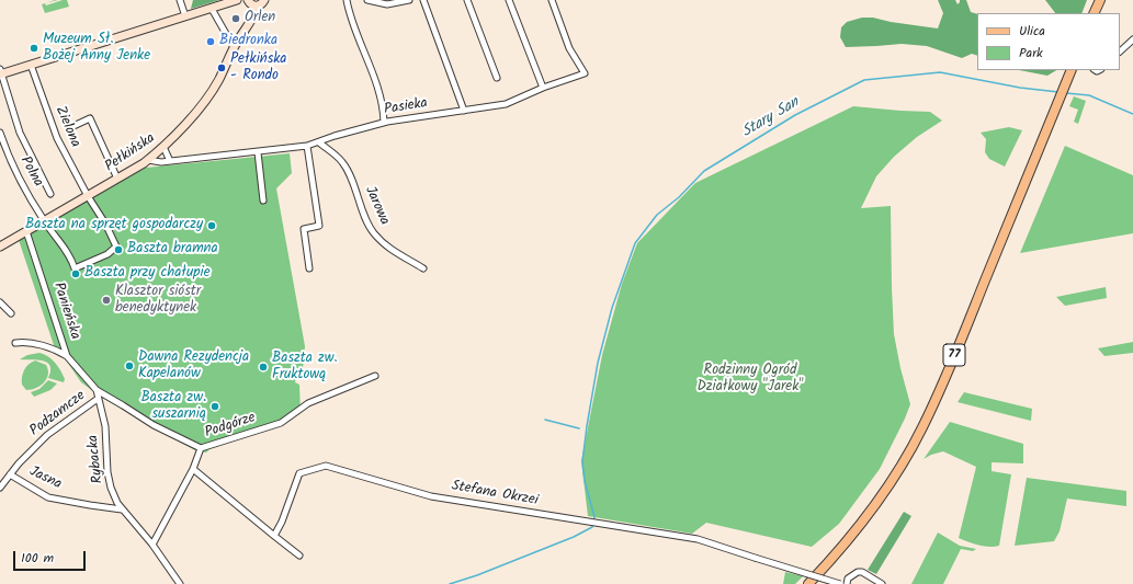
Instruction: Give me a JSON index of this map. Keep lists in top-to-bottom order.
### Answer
{
  "streets": {
    "main road": ["77"],
    "street": [
      "Pasieka",
      "Zielona",
      "Pełkińska",
      "Polna",
      "Jarowa",
      "Panieńska",
      "Podzamcze",
      "Podgórze",
      "Rybacka",
      "Jasna",
      "Stefana Okrzei"
    ]
  },
  "crossings": [
    ["Pasieka", "Pełkińska"],
    ["Pasieka", "Jarowa"],
    ["Zielona", "Pełkińska"],
    ["Zielona", "Polna"],
    ["Pełkińska", "Polna"],
    ["Pełkińska", "Panieńska"],
    ["Panieńska", "Podgórze"],
    ["Panieńska", "Rybacka"],
    ["Podzamcze", "Rybacka"],
    ["Podzamcze", "Jasna"],
    ["Podgórze", "Rybacka"],
    ["Rybacka", "Jasna"]
  ],
  "water": ["Stary San"],
  "parks": ["Rodzinny Ogród Działkowy \"Jarek\""],
  "places": [
    "Orlen",
    "Biedronka",
    "Muzeum Sł. Bożej Anny Jenke",
    "Pełkińska - Rondo",
    "Baszta na sprzęt gospodarczy",
    "Baszta bramna",
    "Baszta przy chałupie",
    "Klasztor sióstr benedyktynek",
    "Dawna Rezydencja Kapelanów",
    "Baszta zw. Fruktową",
    "Baszta zw. suszarnią"
  ],
  "legend": ["Ulica", "Park"],
  "scale_bar": "100 m"
}
